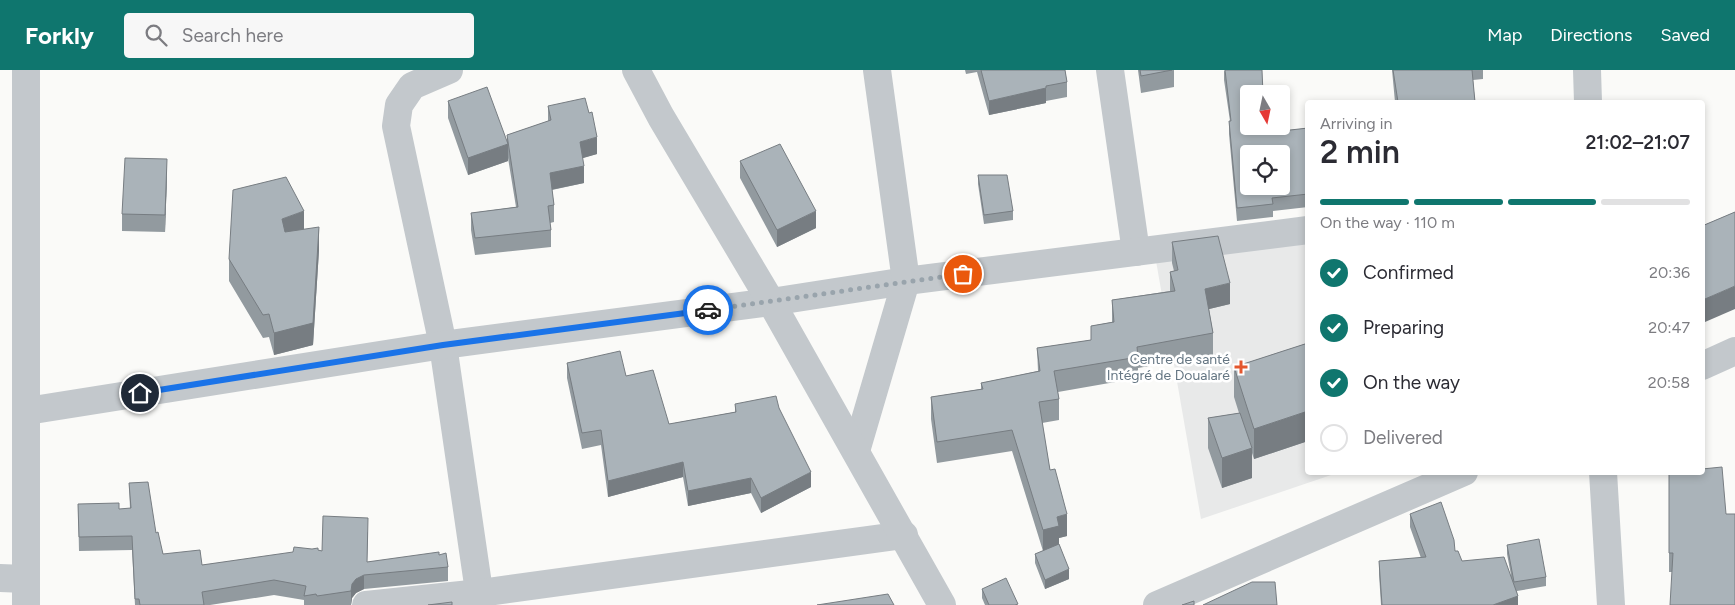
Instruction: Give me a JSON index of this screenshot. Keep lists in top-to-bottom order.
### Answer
{
  "places": {
    "health": ["Centre de santé Intégré de Doualaré"]
  },
  "north": "bottom",
  "page": {
    "header": "Forkly",
    "search": "Search here",
    "nav": ["Map", "Directions", "Saved"],
    "heading": ["2 min", "Arriving in", "21:02–21:07"],
    "bar": "On the way · 110 m",
    "list": [
      ["Confirmed", "20:36"],
      ["Preparing", "20:47"],
      ["On the way", "20:58"],
      "Delivered"
    ]
  }
}
